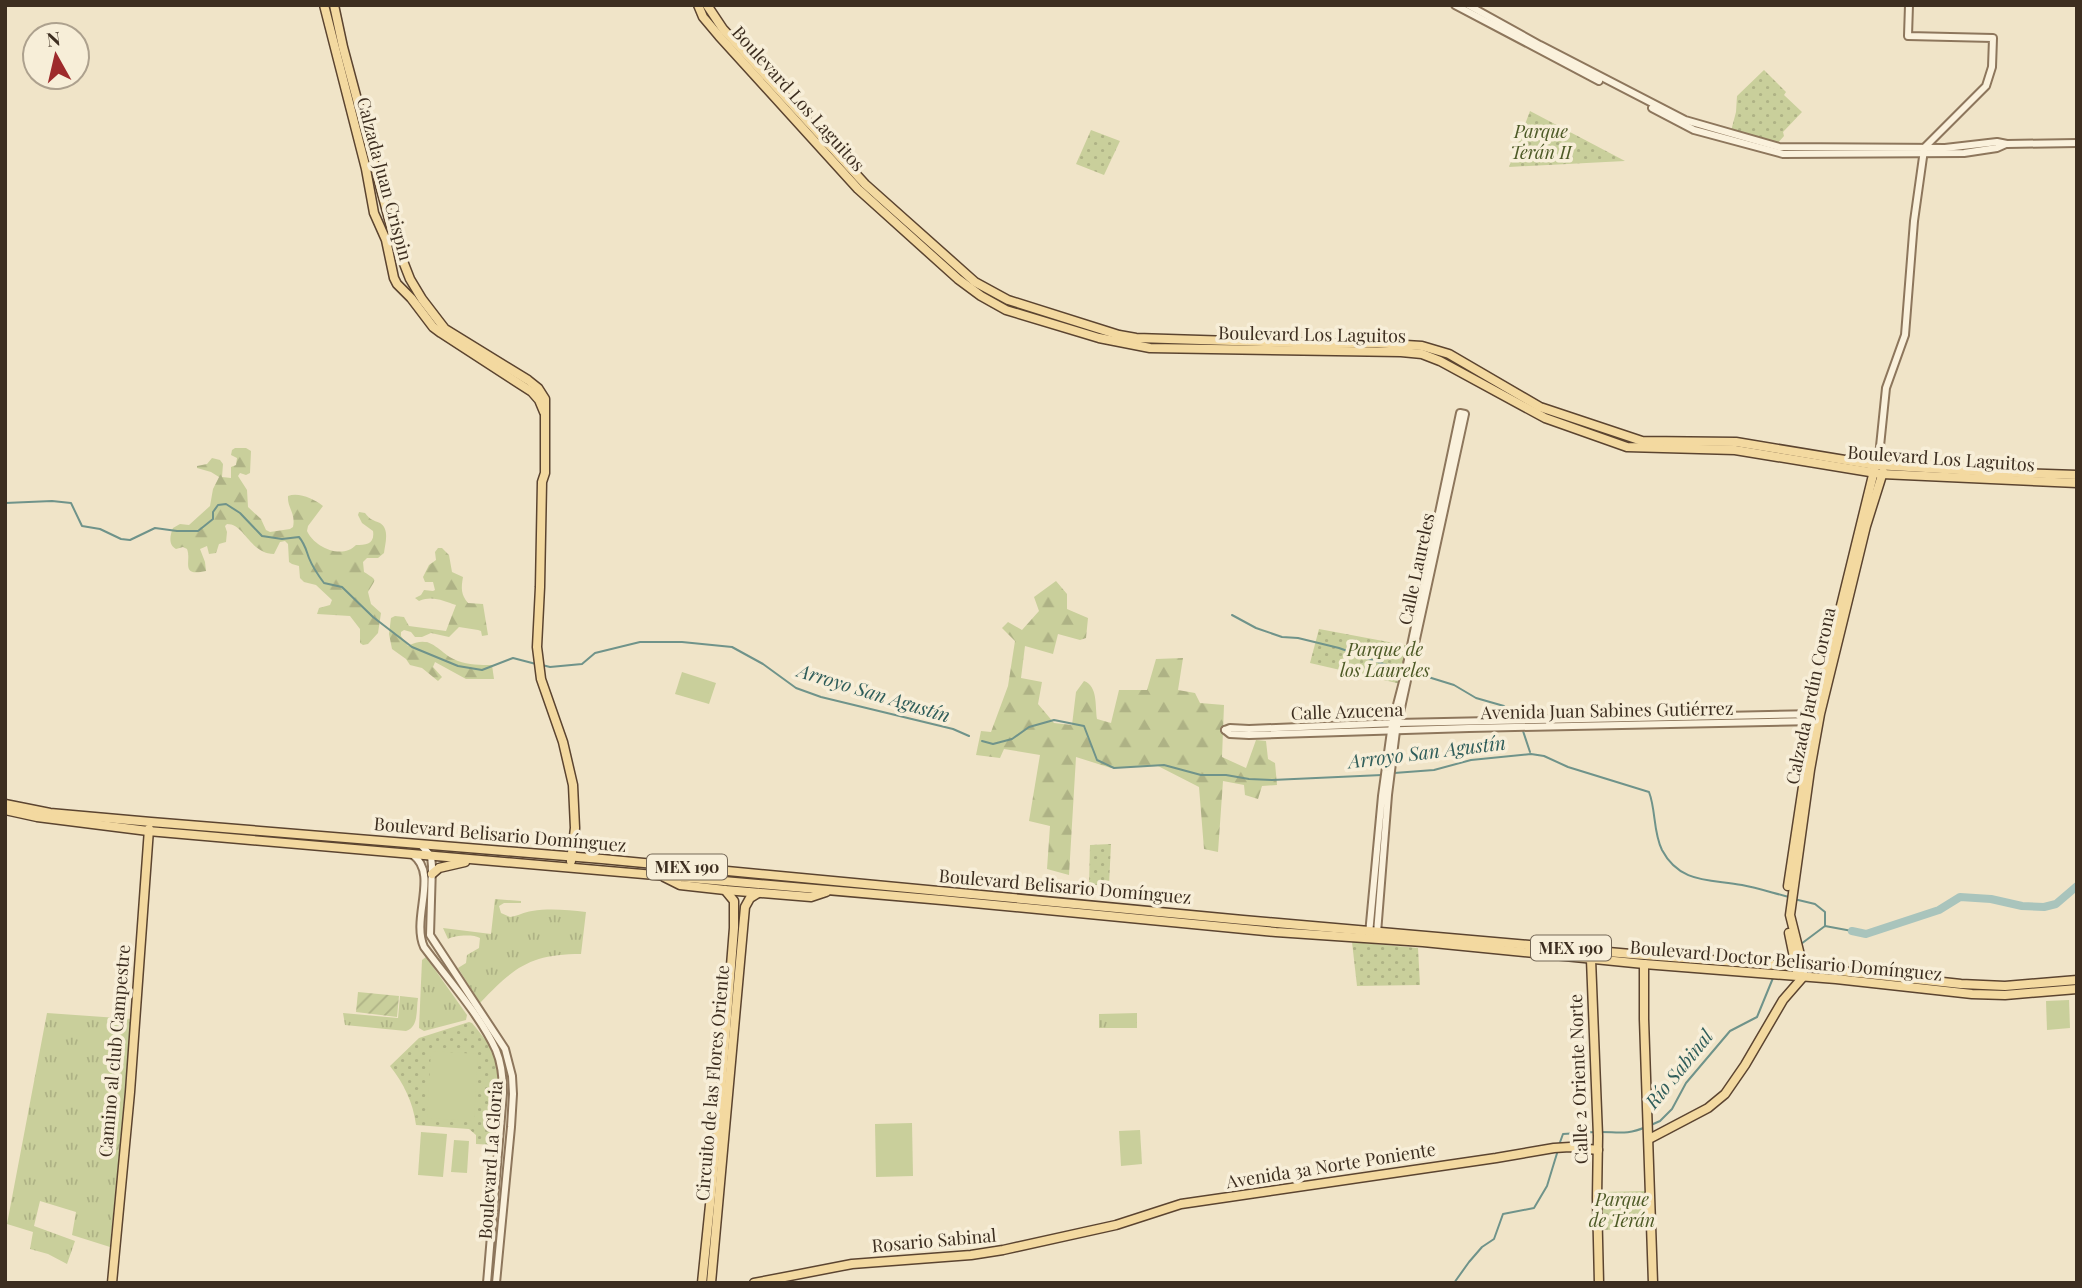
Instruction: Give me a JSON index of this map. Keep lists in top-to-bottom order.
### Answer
{
  "streets": {
    "main road": [
      "Boulevard Los Laguitos",
      "Calzada Juan Crispin",
      "Calzada Jardín Corona",
      "Boulevard Belisario Domínguez",
      "MEX 190",
      "Boulevard Doctor Belisario Domínguez",
      "Camino al club Campestre",
      "Calle 2 Oriente Norte",
      "Circuito de las Flores Oriente",
      "Avenida 3a Norte Poniente",
      "Rosario Sabinal"
    ],
    "street": ["Avenida Juan Sabines Gutiérrez", "Calle Azucena", "Boulevard La Gloria"]
  },
  "crossings": [
    ["Boulevard Los Laguitos", "Calzada Jardín Corona"],
    ["Calzada Juan Crispin", "Boulevard Belisario Domínguez"],
    ["Calzada Jardín Corona", "Avenida Juan Sabines Gutiérrez"],
    ["Calzada Jardín Corona", "Boulevard Doctor Belisario Domínguez"],
    ["Avenida Juan Sabines Gutiérrez", "Calle Azucena"],
    ["Boulevard Belisario Domínguez", "Boulevard Doctor Belisario Domínguez"],
    ["Boulevard Belisario Domínguez", "Camino al club Campestre"],
    ["Boulevard Belisario Domínguez", "Boulevard La Gloria"],
    ["Boulevard Doctor Belisario Domínguez", "Calle 2 Oriente Norte"],
    ["Calle 2 Oriente Norte", "Avenida 3a Norte Poniente"],
    ["Avenida 3a Norte Poniente", "Rosario Sabinal"]
  ],
  "water": ["Arroyo San Agustín", "Río Sabinal"],
  "parks": ["Parque Terán II", "Parque de los Laureles", "Parque de Terán"],
  "north": "top"
}
